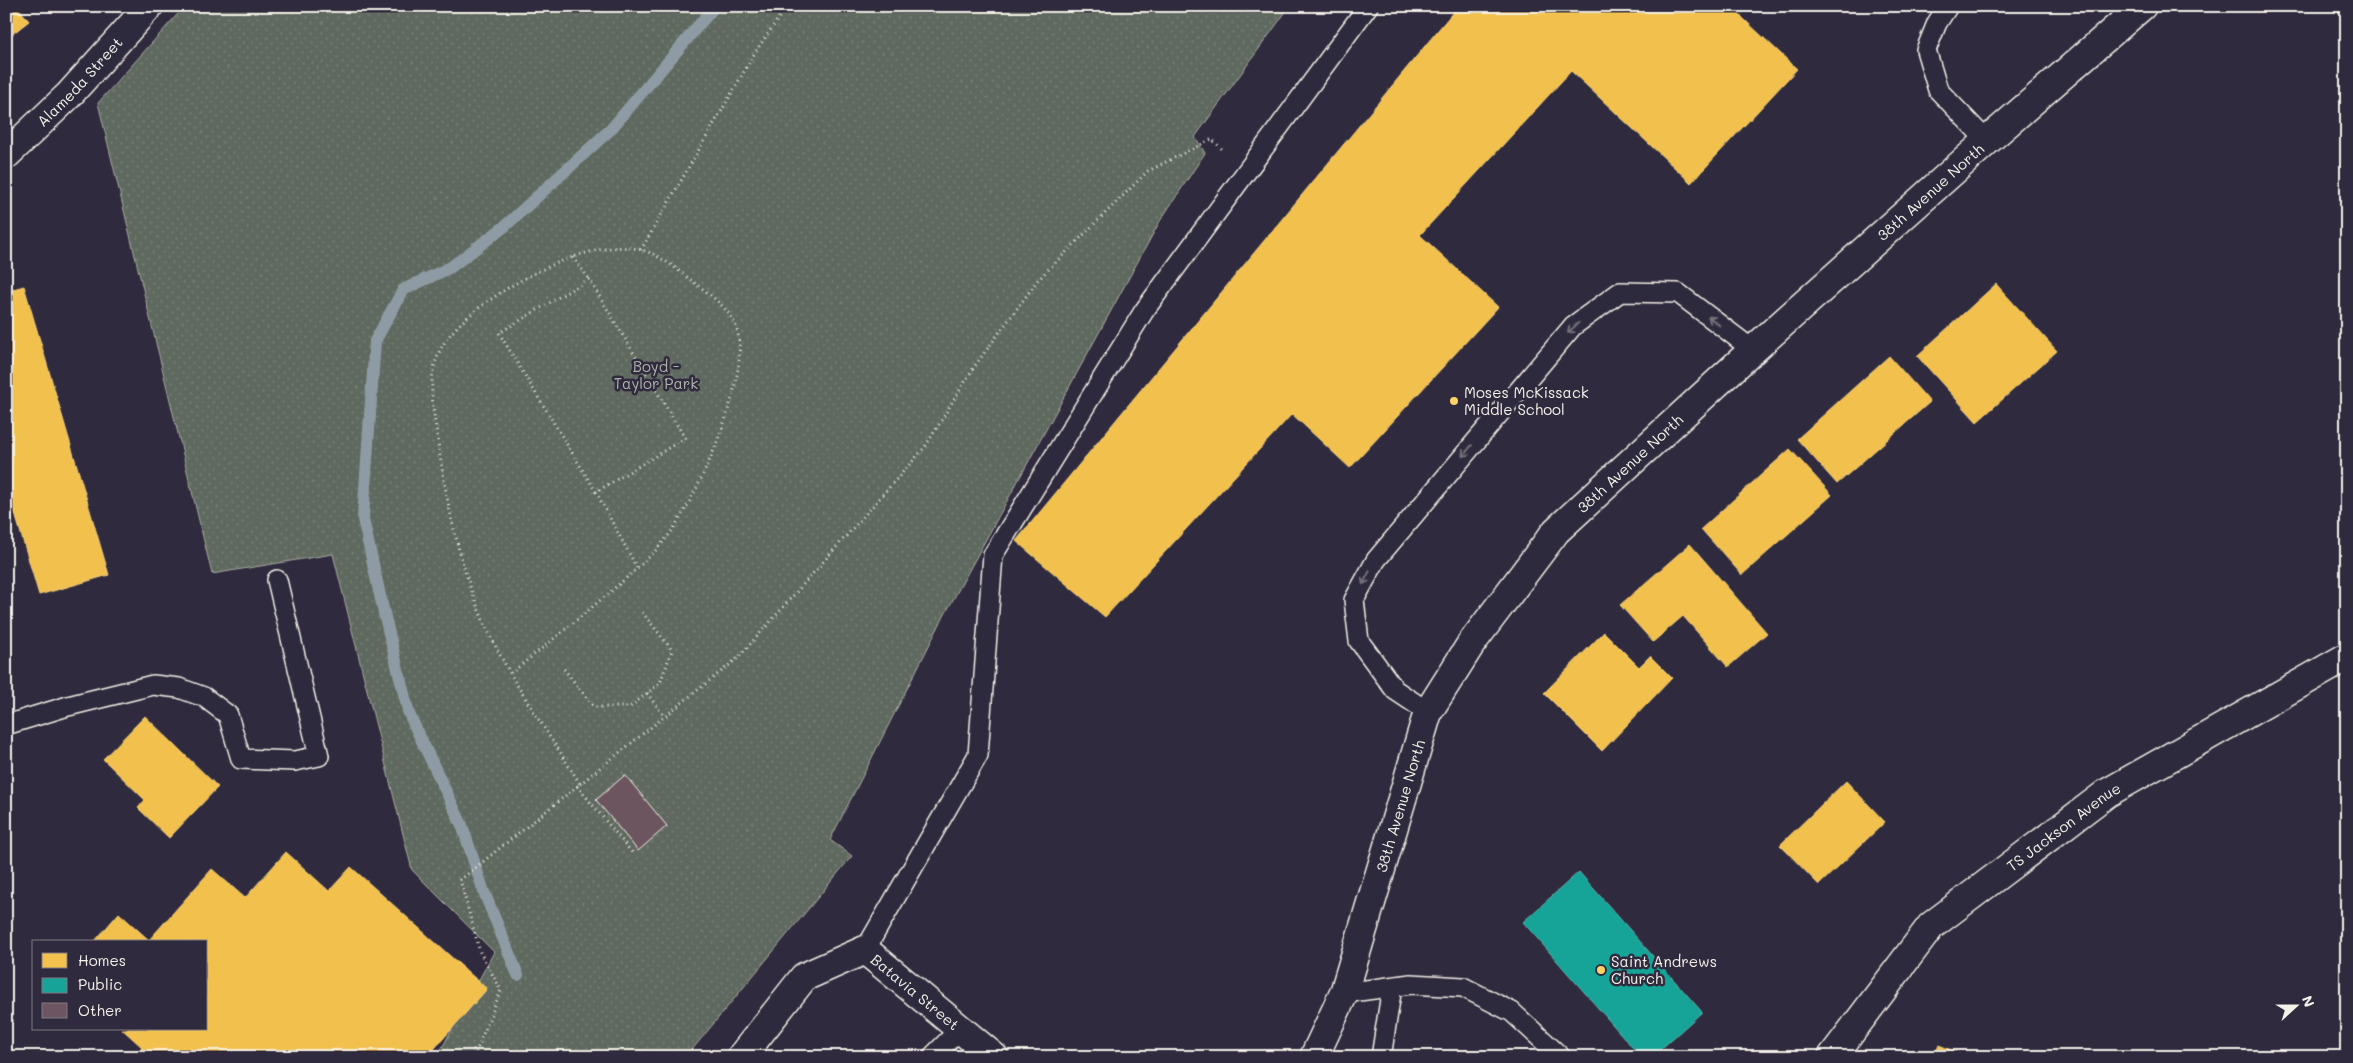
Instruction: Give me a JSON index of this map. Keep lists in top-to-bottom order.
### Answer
{
  "streets": {
    "street": [
      "Alameda Street",
      "38th Avenue North",
      "TS Jackson Avenue",
      "Batavia Street"
    ]
  },
  "parks": ["Boyd - Taylor Park"],
  "places": ["Moses McKissack Middle School", "Saint Andrews Church"],
  "legend": ["Homes", "Public", "Other"],
  "north": "right"
}
